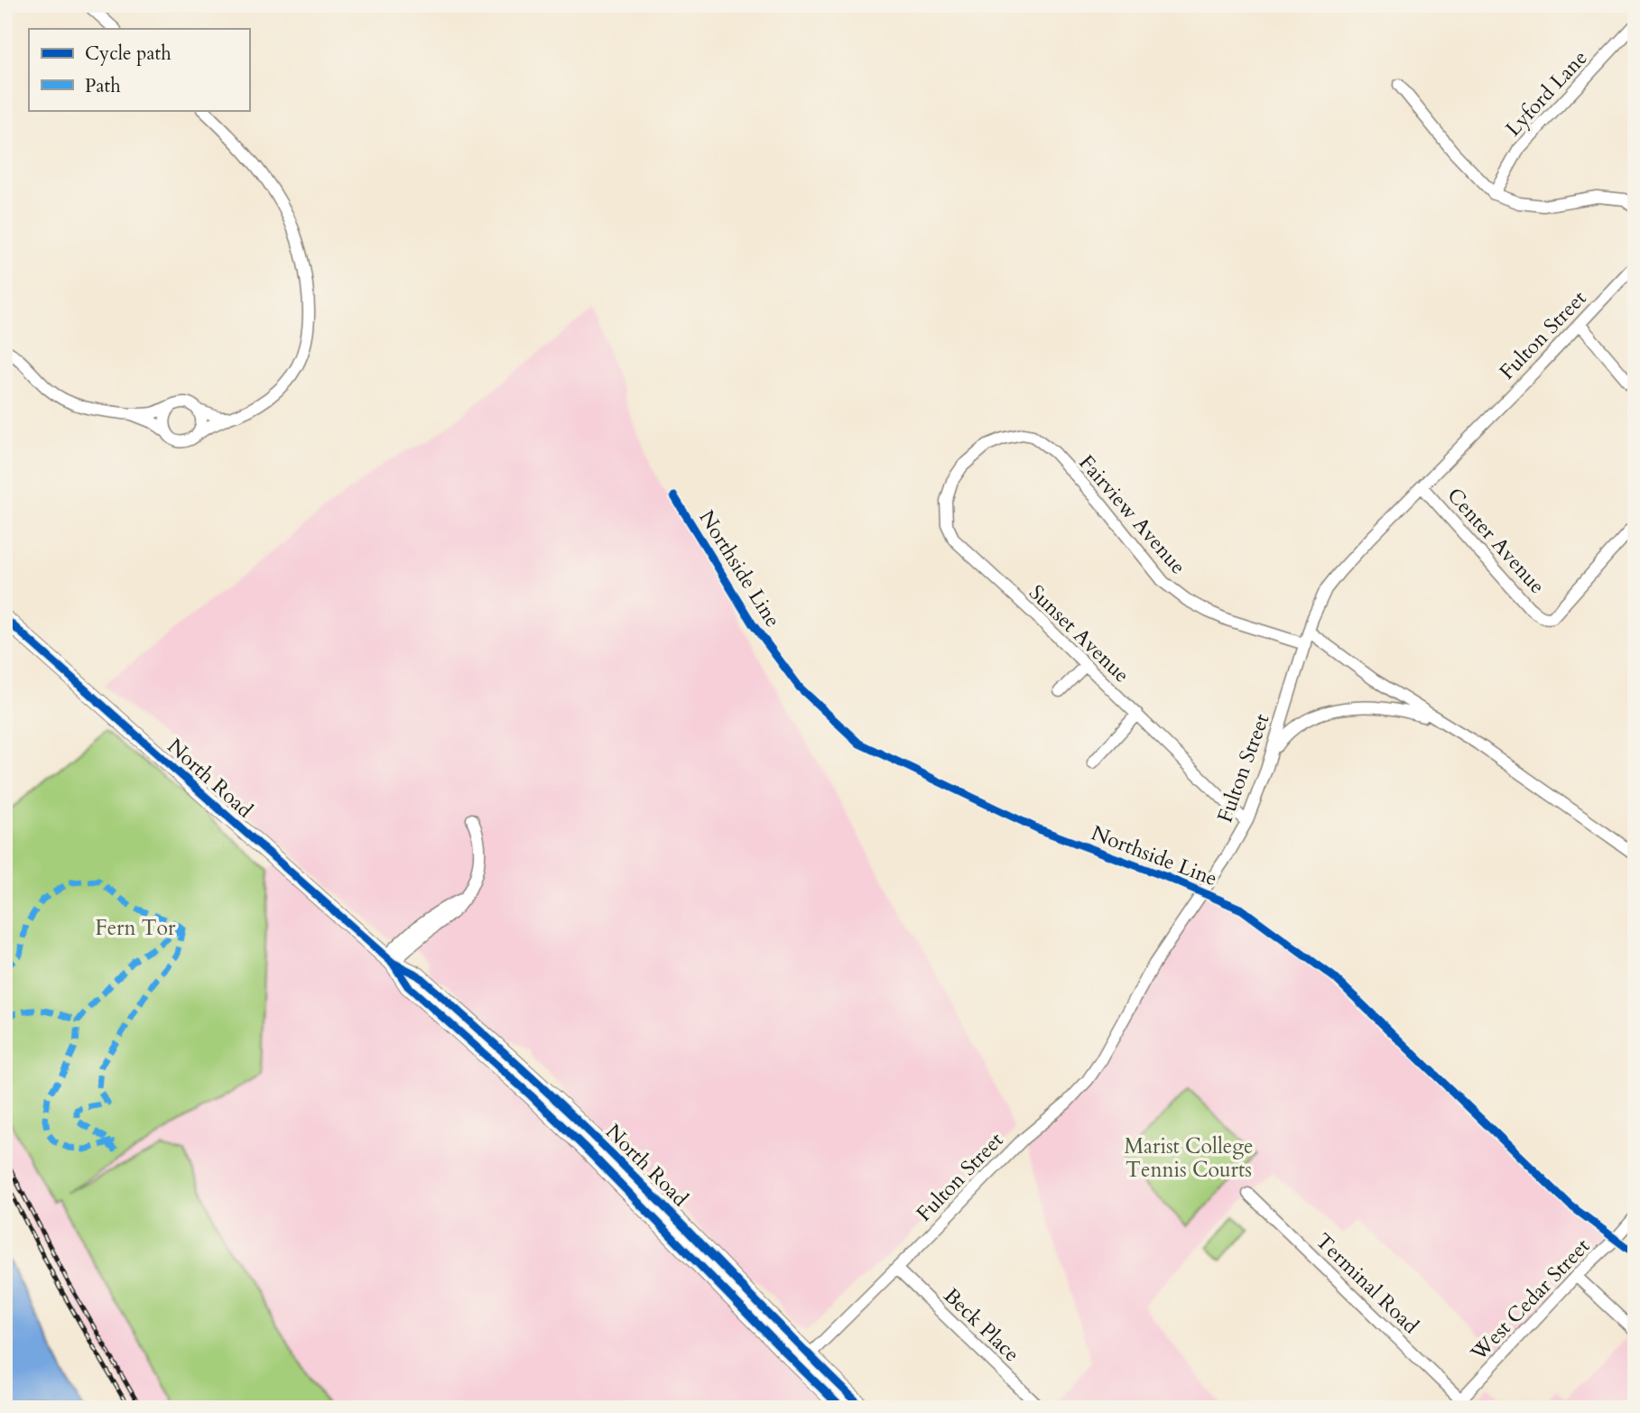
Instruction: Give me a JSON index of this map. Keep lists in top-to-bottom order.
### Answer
{
  "streets": {
    "highway": ["North Road"],
    "street": [
      "Lyford Lane",
      "Fulton Street",
      "Fairview Avenue",
      "Center Avenue",
      "Sunset Avenue",
      "Terminal Road",
      "West Cedar Street",
      "Beck Place"
    ],
    "cycle path": ["Northside Line"]
  },
  "crossings": [
    ["Fulton Street", "Fairview Avenue"],
    ["Fulton Street", "Center Avenue"],
    ["Fulton Street", "Sunset Avenue"],
    ["Fulton Street", "North Road"],
    ["Fulton Street", "Beck Place"],
    ["Fairview Avenue", "Sunset Avenue"],
    ["Terminal Road", "West Cedar Street"]
  ],
  "parks": ["Fern Tor", "Marist College Tennis Courts"],
  "legend": ["Cycle path", "Path"]
}
